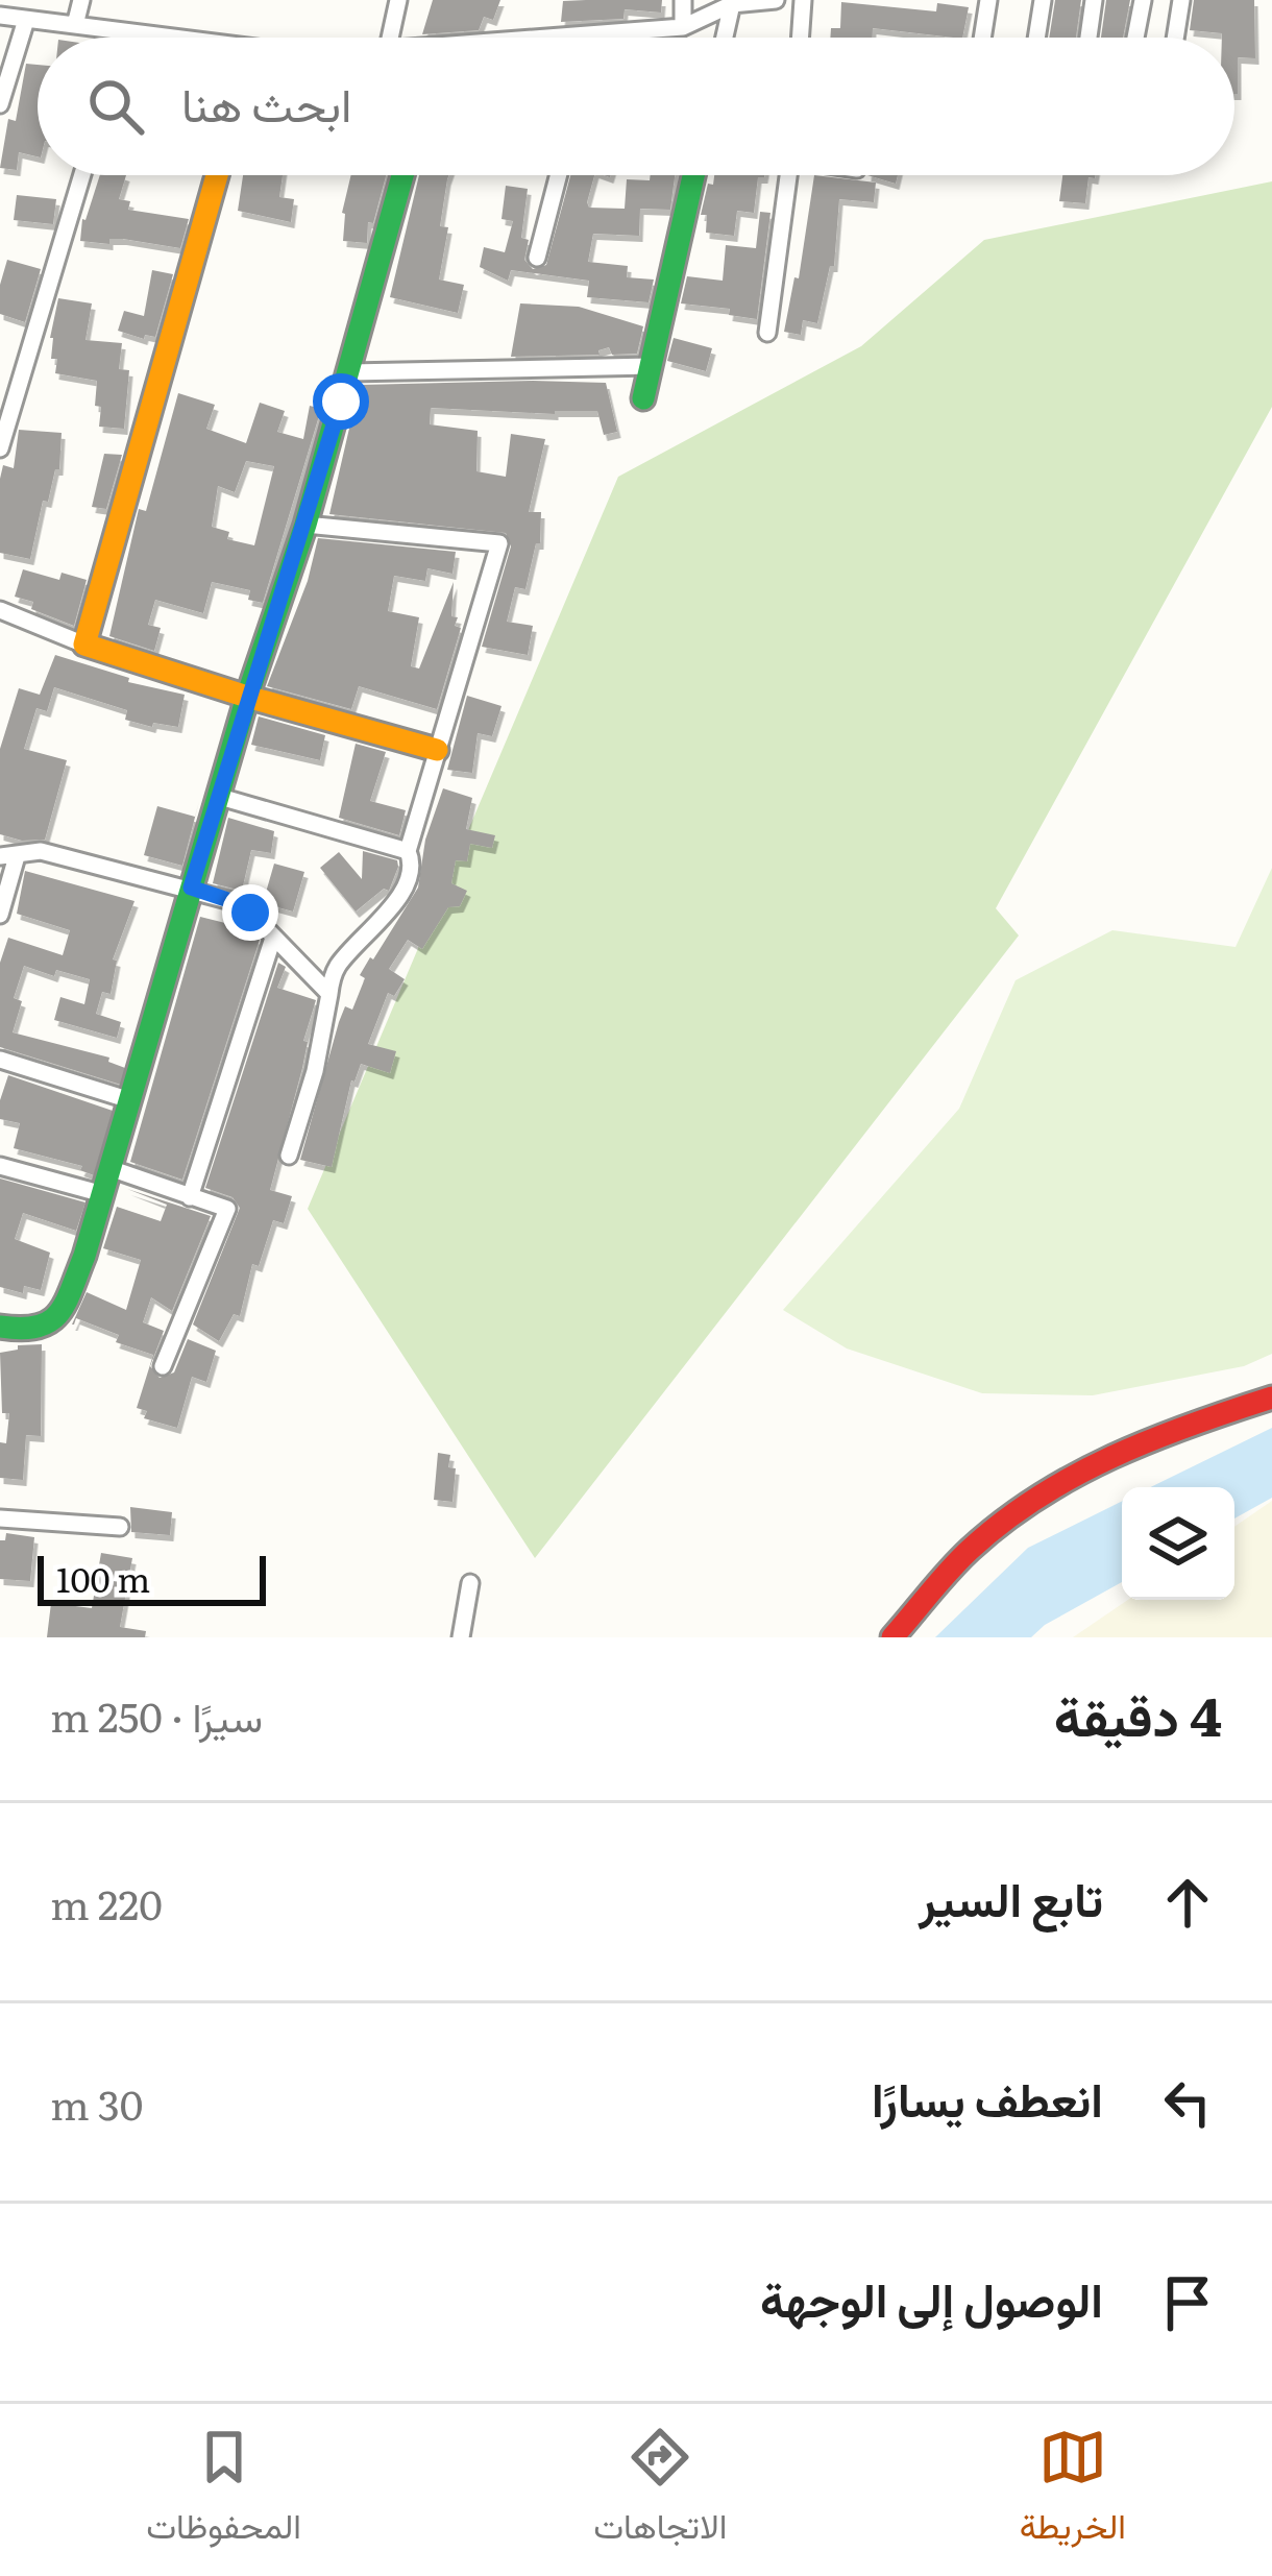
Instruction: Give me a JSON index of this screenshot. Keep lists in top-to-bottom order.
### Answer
{
  "scale_bar": "100 m",
  "page": {
    "search": "ابحث هنا",
    "scale": "100 m",
    "heading": ["4 دقيقة", "سيرًا · 250 m"],
    "list": [
      ["تابع السير", "220 m"],
      ["انعطف يسارًا", "30 m"],
      "الوصول إلى الوجهة"
    ],
    "nav": ["الخريطة", "الاتجاهات", "المحفوظات"]
  }
}
